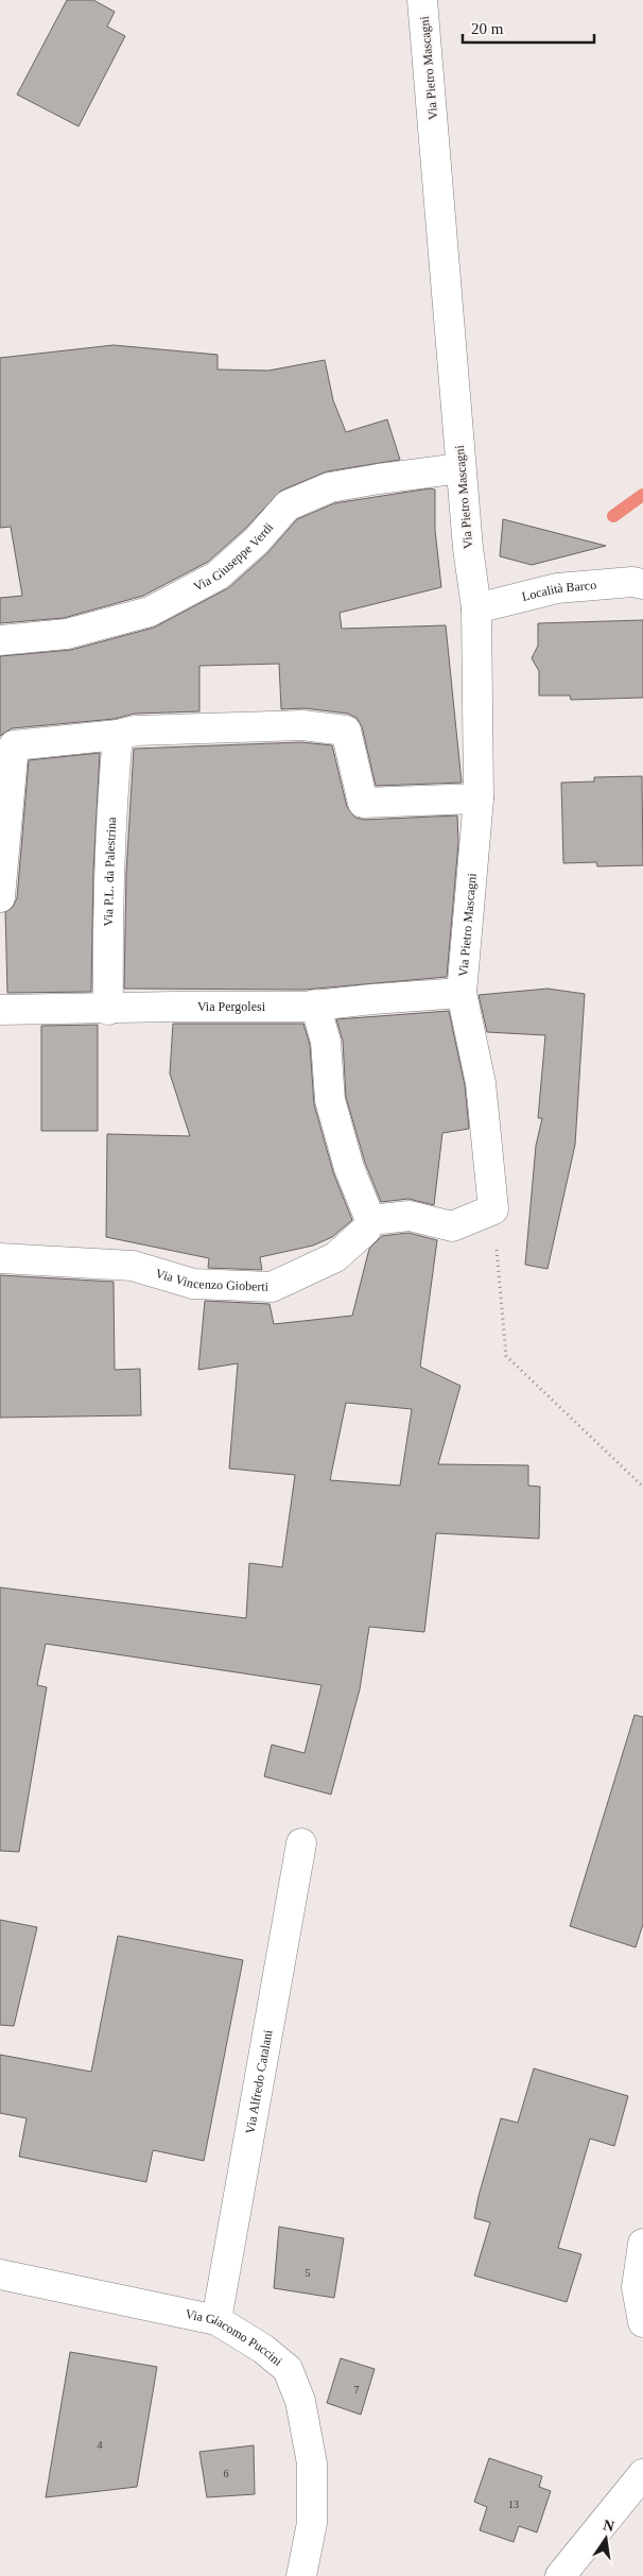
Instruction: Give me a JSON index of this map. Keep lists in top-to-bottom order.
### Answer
{
  "streets": {
    "street": [
      "Via Pietro Mascagni",
      "Via Giuseppe Verdi",
      "Località Barco",
      "Via P.L. da Palestrina",
      "Via Pergolesi",
      "Via Vincenzo Gioberti",
      "Via Alfredo Catalani",
      "Via Giacomo Puccini"
    ]
  },
  "crossings": [
    ["Via Pietro Mascagni", "Via Giuseppe Verdi"],
    ["Via Pietro Mascagni", "Località Barco"],
    ["Via Pietro Mascagni", "Via Pergolesi"],
    ["Via P.L. da Palestrina", "Via Pergolesi"],
    ["Via Alfredo Catalani", "Via Giacomo Puccini"]
  ],
  "house_numbers": [
    "5",
    "7",
    "4",
    "6",
    "13"
  ],
  "scale_bar": "20 m",
  "north": "top"
}
